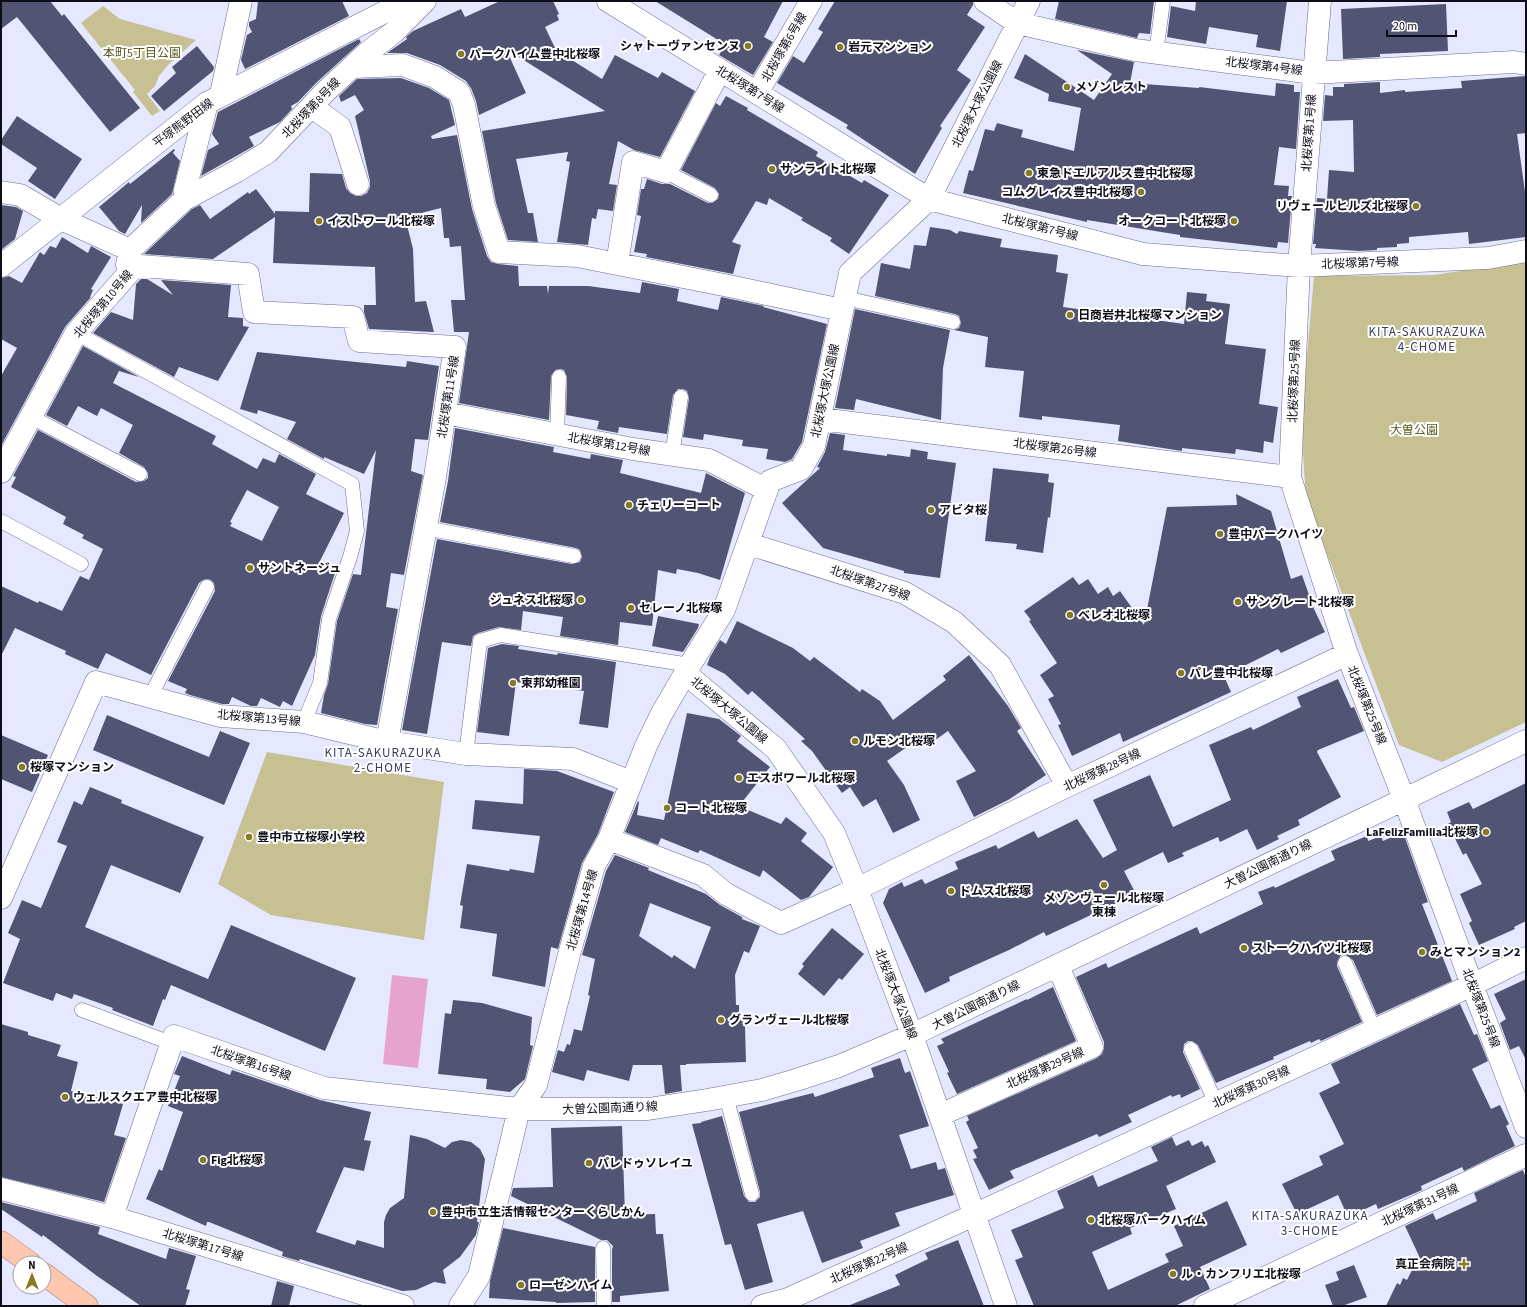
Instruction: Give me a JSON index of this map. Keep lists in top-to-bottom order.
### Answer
{
  "streets": {
    "street": [
      "北桜塚第6号線",
      "北桜塚第4号線",
      "北桜塚第7号線",
      "北桜塚大塚公園線",
      "北桜塚第8号線",
      "平塚熊野田線",
      "北桜塚第1号線",
      "北桜塚第10号線",
      "北桜塚第25号線",
      "北桜塚第11号線",
      "北桜塚第12号線",
      "北桜塚第26号線",
      "北桜塚第27号線",
      "北桜塚第13号線",
      "北桜塚第28号線",
      "大曽公園南通り線",
      "北桜塚第14号線",
      "北桜塚第16号線",
      "北桜塚第29号線",
      "北桜塚第30号線",
      "北桜塚第31号線",
      "北桜塚第17号線",
      "北桜塚第22号線"
    ]
  },
  "crossings": [
    ["北桜塚第6号線", "北桜塚第7号線"],
    ["北桜塚第4号線", "北桜塚大塚公園線"],
    ["北桜塚第4号線", "北桜塚第1号線"],
    ["北桜塚第7号線", "北桜塚大塚公園線"],
    ["北桜塚第7号線", "北桜塚第1号線"],
    ["北桜塚第7号線", "北桜塚第25号線"],
    ["北桜塚大塚公園線", "北桜塚第12号線"],
    ["北桜塚大塚公園線", "北桜塚第26号線"],
    ["北桜塚大塚公園線", "北桜塚第27号線"],
    ["北桜塚大塚公園線", "北桜塚第28号線"],
    ["北桜塚大塚公園線", "大曽公園南通り線"],
    ["北桜塚大塚公園線", "北桜塚第14号線"],
    ["北桜塚大塚公園線", "北桜塚第29号線"],
    ["北桜塚大塚公園線", "北桜塚第30号線"],
    ["北桜塚大塚公園線", "北桜塚第22号線"],
    ["北桜塚第8号線", "北桜塚第10号線"],
    ["北桜塚第8号線", "北桜塚第11号線"],
    ["平塚熊野田線", "北桜塚第10号線"],
    ["北桜塚第1号線", "北桜塚第25号線"],
    ["北桜塚第10号線", "北桜塚第11号線"],
    ["北桜塚第25号線", "北桜塚第26号線"],
    ["北桜塚第25号線", "北桜塚第28号線"],
    ["北桜塚第25号線", "大曽公園南通り線"],
    ["北桜塚第25号線", "北桜塚第30号線"],
    ["北桜塚第11号線", "北桜塚第12号線"],
    ["北桜塚第11号線", "北桜塚第13号線"],
    ["北桜塚第27号線", "北桜塚第28号線"],
    ["北桜塚第13号線", "北桜塚第14号線"],
    ["北桜塚第28号線", "北桜塚第14号線"],
    ["大曽公園南通り線", "北桜塚第14号線"],
    ["大曽公園南通り線", "北桜塚第16号線"],
    ["大曽公園南通り線", "北桜塚第29号線"],
    ["北桜塚第14号線", "北桜塚第16号線"],
    ["北桜塚第30号線", "北桜塚第22号線"]
  ],
  "districts": ["KITA-SAKURAZUKA 4-CHOME", "KITA-SAKURAZUKA 2-CHOME", "KITA-SAKURAZUKA 3-CHOME"],
  "parks": ["本町5丁目公園", "大曽公園"],
  "places": {
    "other": [
      "シャトーヴァンセンヌ",
      "岩元マンション",
      "パークハイム豊中北桜塚",
      "メゾンレスト",
      "サンライト北桜塚",
      "東急ドエルアルス豊中北桜塚",
      "コムグレイス豊中北桜塚",
      "リヴェールヒルズ北桜塚",
      "イストワール北桜塚",
      "オークコート北桜塚",
      "日商岩井北桜塚マンション",
      "チェリーコート",
      "アビタ桜",
      "豊中パークハイツ",
      "サントネージュ",
      "ジュネス北桜塚",
      "サングレート北桜塚",
      "セレーノ北桜塚",
      "ベレオ北桜塚",
      "パレ豊中北桜塚",
      "東邦幼稚園",
      "ルモン北桜塚",
      "桜塚マンション",
      "エスポワール北桜塚",
      "コート北桜塚",
      "LaFelizFamilia北桜塚",
      "豊中市立桜塚小学校",
      "メゾンヴェール北桜塚 東棟",
      "ドムス北桜塚",
      "ストークハイツ北桜塚",
      "みとマンション2",
      "グランヴェール北桜塚",
      "ウェルスクエア豊中北桜塚",
      "Fig北桜塚",
      "パレドゥソレイユ",
      "豊中市立生活情報センターくらしかん",
      "北桜塚パークハイム",
      "ル・カンフリエ北桜塚",
      "ローゼンハイム"
    ],
    "health": ["真正会病院"]
  },
  "scale_bar": "20 m",
  "north": "top"
}
